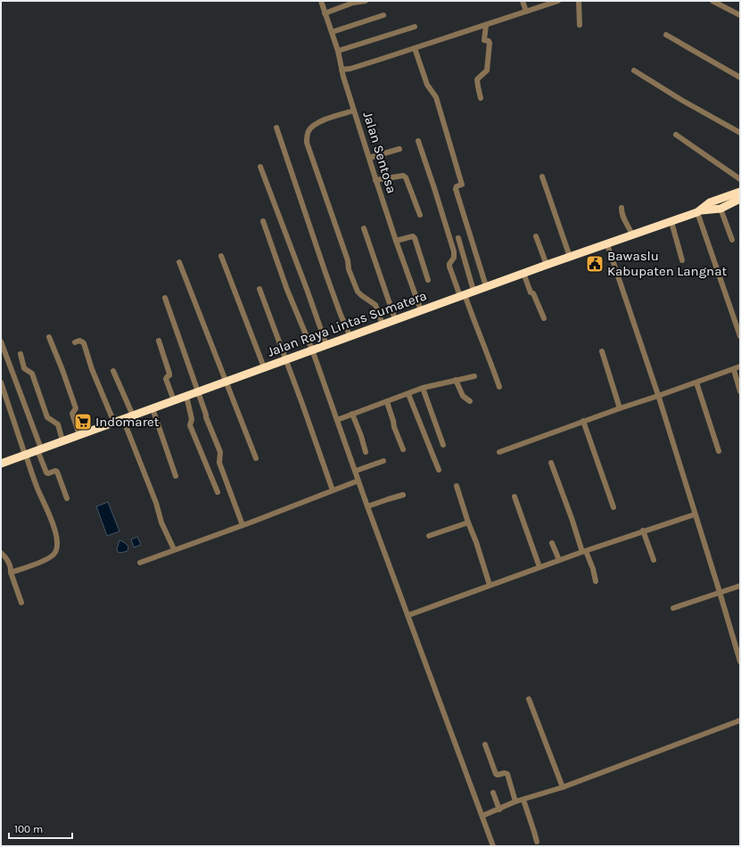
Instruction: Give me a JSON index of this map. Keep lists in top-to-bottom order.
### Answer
{
  "streets": {
    "highway": ["Jalan Raya Lintas Sumatera"],
    "street": ["Jalan Sentosa"]
  },
  "crossings": [
    ["Jalan Sentosa", "Jalan Raya Lintas Sumatera"]
  ],
  "places": {
    "public building": ["Bawaslu Kabupaten Langnat"],
    "supermarket": ["Indomaret"]
  },
  "scale_bar": "100 m"
}
